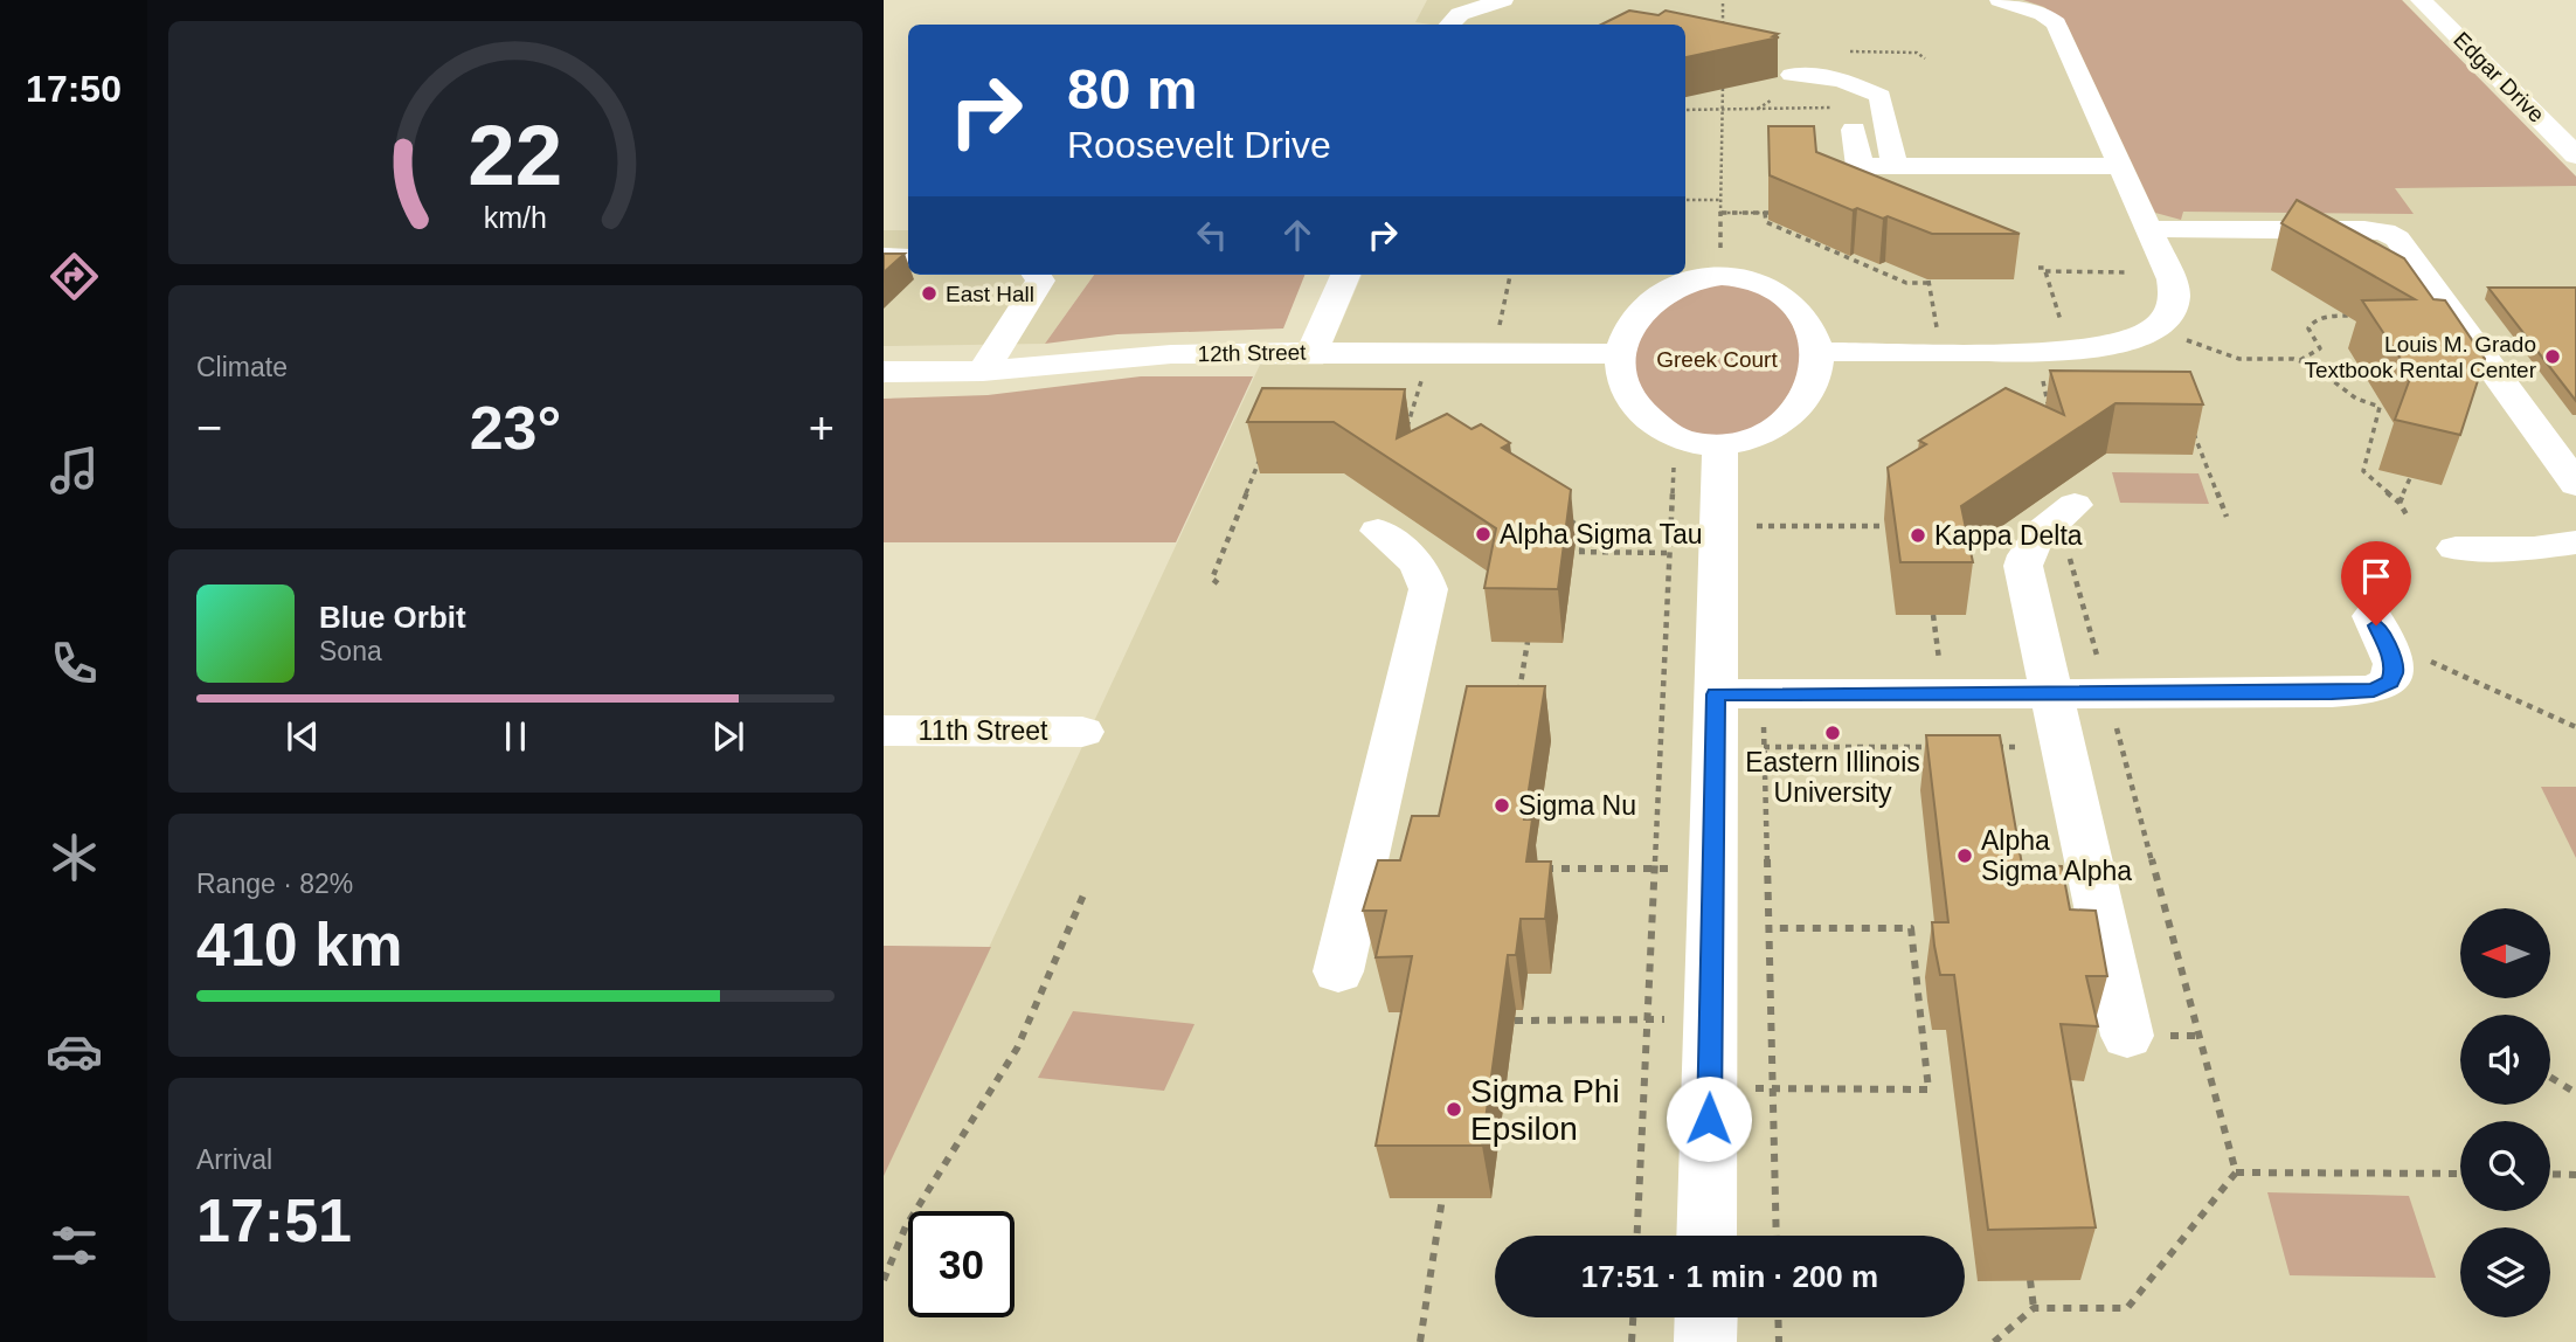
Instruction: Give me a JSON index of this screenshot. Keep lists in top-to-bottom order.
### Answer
{
  "streets": {
    "street": ["Edgar Drive", "12th Street", "11th Street"]
  },
  "parks": ["Greek Court"],
  "places": [
    "East Hall",
    "Louis M. Grado Textbook Rental Center",
    "Alpha Sigma Tau",
    "Kappa Delta",
    "Eastern Illinois University",
    "Sigma Nu",
    "Alpha Sigma Alpha",
    "Sigma Phi Epsilon"
  ],
  "north": "left",
  "page": {
    "tabs": "17:50",
    "turn": ["80 m", "Roosevelt Drive"],
    "tile": [
      "Climate",
      ["Range · 82%", "410 km"],
      ["Arrival", "17:51"]
    ],
    "heat": ["−", "23°", "+"],
    "song": ["Blue Orbit", "Sona"],
    "limit": "30",
    "trip": "17:51 · 1 min · 200 m",
    "gauge": ["22", "km/h"]
  }
}
